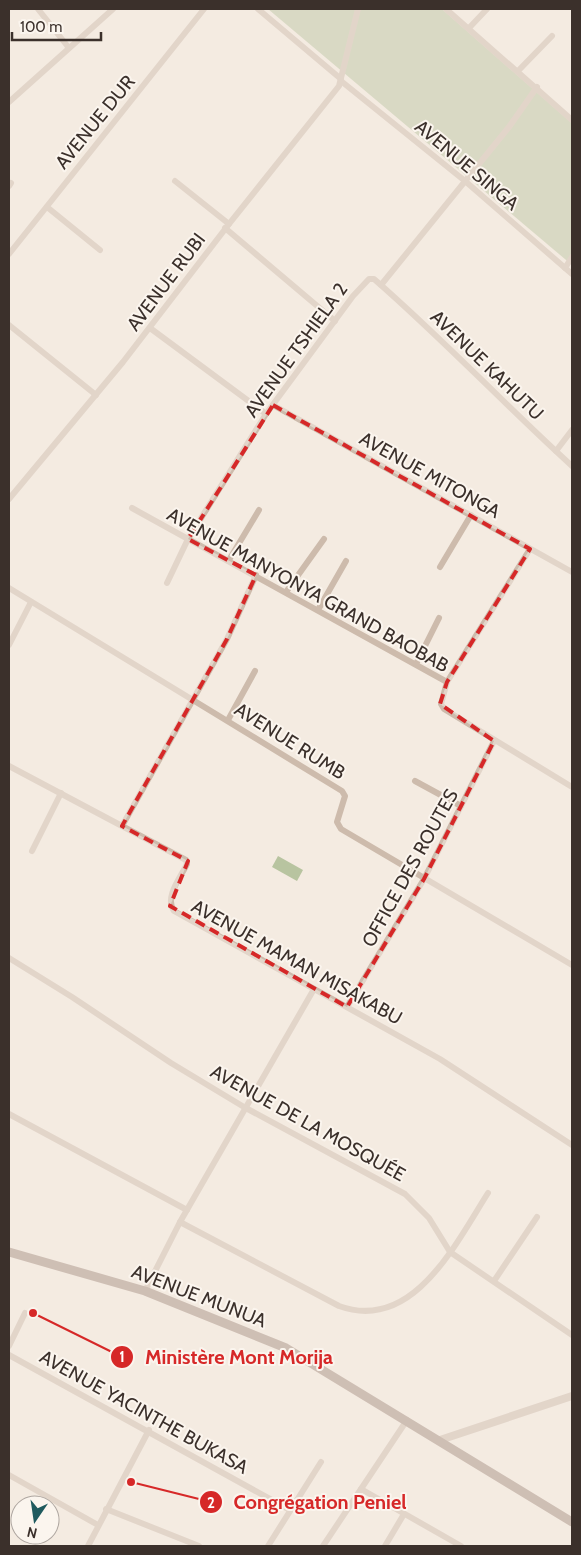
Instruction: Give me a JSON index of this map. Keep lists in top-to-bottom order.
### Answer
{
  "streets": {
    "main road": ["AVENUE MUNUA"],
    "street": [
      "AVENUE DUR",
      "AVENUE SINGA",
      "AVENUE RUBI",
      "AVENUE TSHIELA 2",
      "AVENUE KAHUTU",
      "AVENUE MITONGA",
      "AVENUE MANYONYA GRAND BAOBAB",
      "AVENUE RUMB",
      "OFFICE DES ROUTES",
      "AVENUE MAMAN MISAKABU",
      "AVENUE DE LA MOSQUÉE",
      "AVENUE YACINTHE BUKASA"
    ]
  },
  "crossings": [
    ["AVENUE SINGA", "AVENUE RUBI"],
    ["AVENUE TSHIELA 2", "AVENUE KAHUTU"],
    ["AVENUE TSHIELA 2", "AVENUE MITONGA"],
    ["AVENUE TSHIELA 2", "AVENUE MANYONYA GRAND BAOBAB"],
    ["AVENUE MANYONYA GRAND BAOBAB", "OFFICE DES ROUTES"],
    ["AVENUE RUMB", "OFFICE DES ROUTES"],
    ["OFFICE DES ROUTES", "AVENUE MAMAN MISAKABU"]
  ],
  "places": ["Ministère Mont Morija", "Congrégation Peniel"],
  "scale_bar": "100 m",
  "north": "bottom"
}
